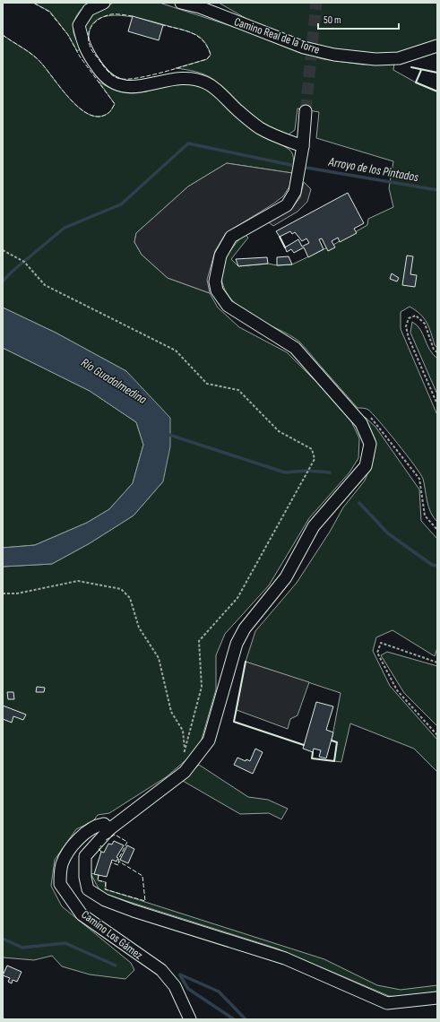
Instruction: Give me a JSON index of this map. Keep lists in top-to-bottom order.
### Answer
{
  "streets": {
    "street": ["Camino Real de la Torre", "Camino Los Gámez"]
  },
  "water": ["Arroyo de los Pintados", "Río Guadalmedina"],
  "scale_bar": "50 m"
}
